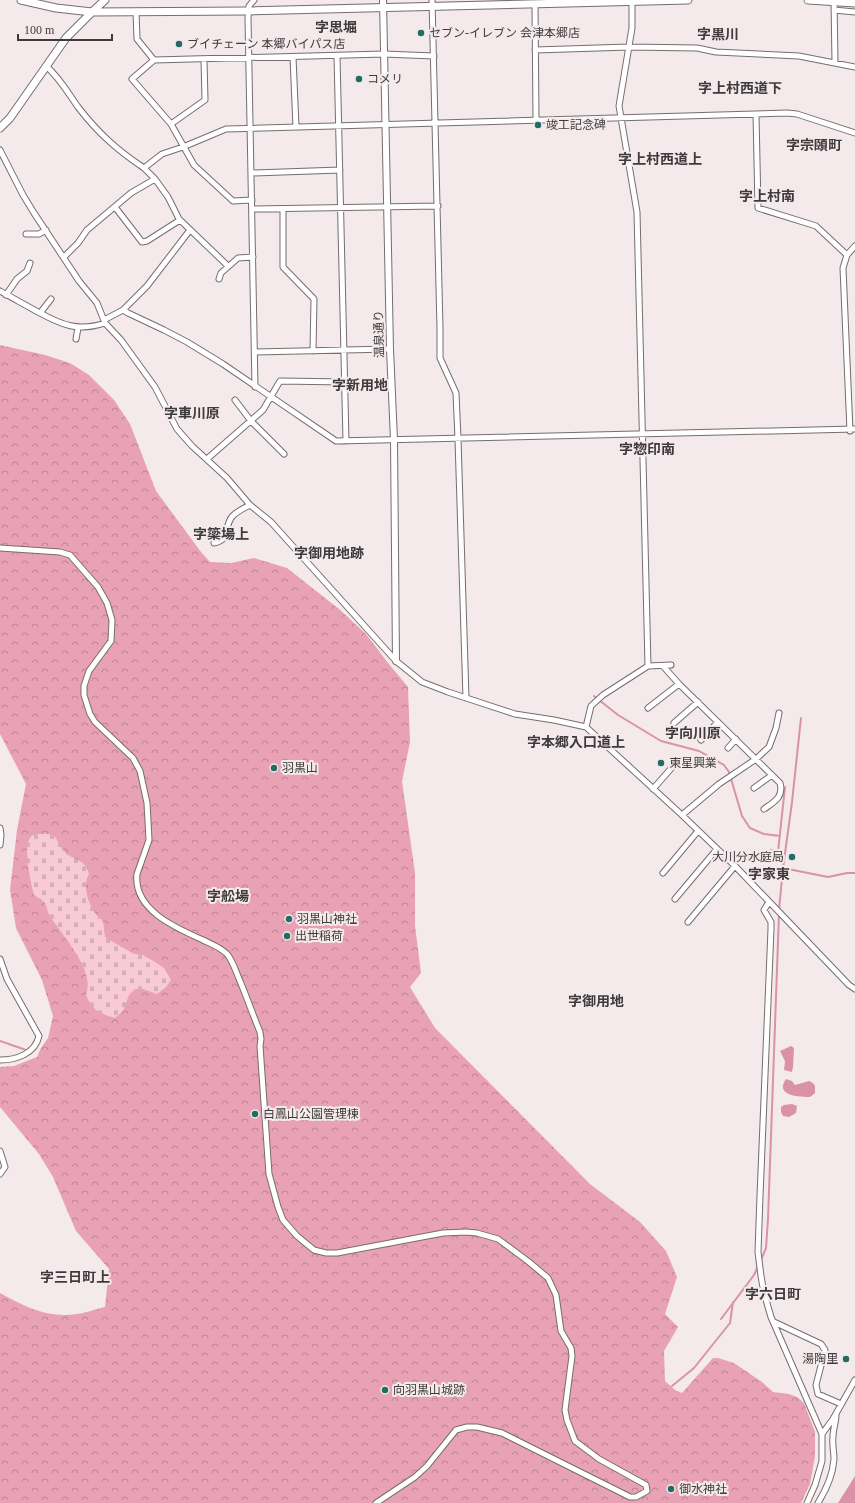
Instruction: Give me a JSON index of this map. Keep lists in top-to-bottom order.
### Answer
{
  "streets": {
    "street": ["温泉通り"]
  },
  "districts": [
    "字思堀",
    "字黒川",
    "字上村西道下",
    "字宗頤町",
    "字上村西道上",
    "字上村南",
    "字新用地",
    "字車川原",
    "字惣印南",
    "字簗場上",
    "字御用地跡",
    "字向川原",
    "字本郷入口道上",
    "字家東",
    "字舩場",
    "字御用地",
    "字三日町上",
    "字六日町"
  ],
  "places": [
    "セブン-イレブン 会津本郷店",
    "ブイチェーン 本郷バイパス店",
    "コメリ",
    "竣工記念碑",
    "東星興業",
    "羽黒山",
    "大川分水庭局",
    "羽黒山神社",
    "出世稲荷",
    "白鳳山公園管理棟",
    "湯陶里",
    "向羽黒山城跡",
    "御水神社"
  ],
  "scale_bar": "100 m"
}
